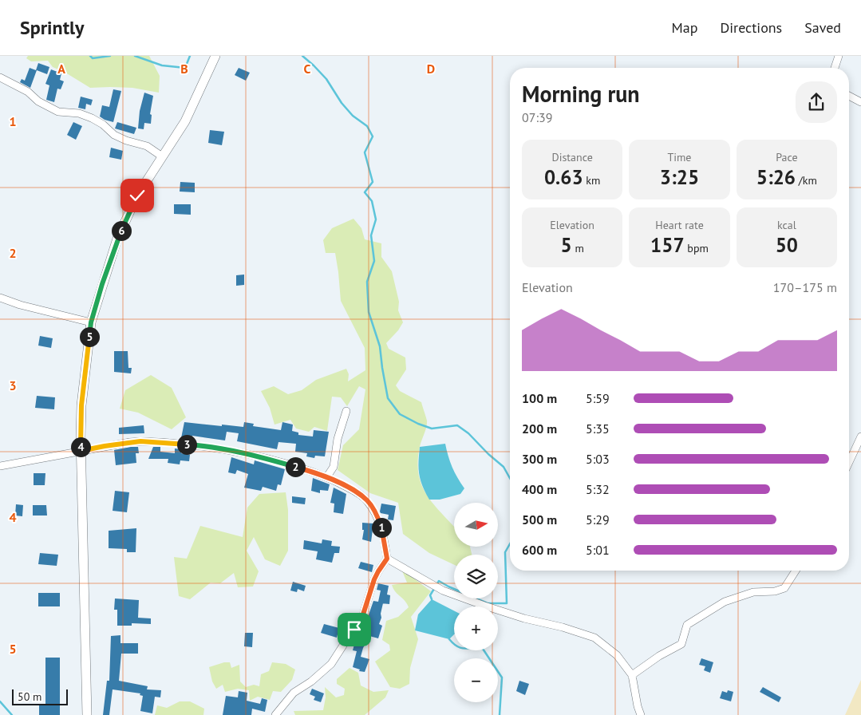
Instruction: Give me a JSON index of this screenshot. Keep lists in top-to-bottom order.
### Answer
{
  "scale_bar": "50 m",
  "north": "right",
  "page": {
    "header": "Sprintly",
    "nav": ["Map", "Directions", "Saved"],
    "heading": ["Morning run", "07:39"],
    "stats": [
      ["Distance", "0.63 km"],
      ["Time", "3:25"],
      ["Pace", "5:26 /km"],
      ["Elevation", "5 m"],
      ["Heart rate", "157 bpm"],
      ["kcal", "50"]
    ],
    "pins": [
      "6",
      "5",
      "3",
      "4",
      "2",
      "1"
    ],
    "chart": ["Elevation", "170–175 m"],
    "list": [
      {
        "name": "100 m",
        "note": "5:59"
      },
      {
        "name": "200 m",
        "note": "5:35"
      },
      {
        "name": "300 m",
        "note": "5:03"
      },
      {
        "name": "400 m",
        "note": "5:32"
      },
      {
        "name": "500 m",
        "note": "5:29"
      },
      {
        "name": "600 m",
        "note": "5:01"
      }
    ],
    "map_buttons": ["+", "−"],
    "scale": "50 m"
  },
  "grid": {
    "columns": [
      "A",
      "B",
      "C",
      "D"
    ],
    "rows": [
      "1",
      "2",
      "3",
      "4",
      "5"
    ]
  }
}
